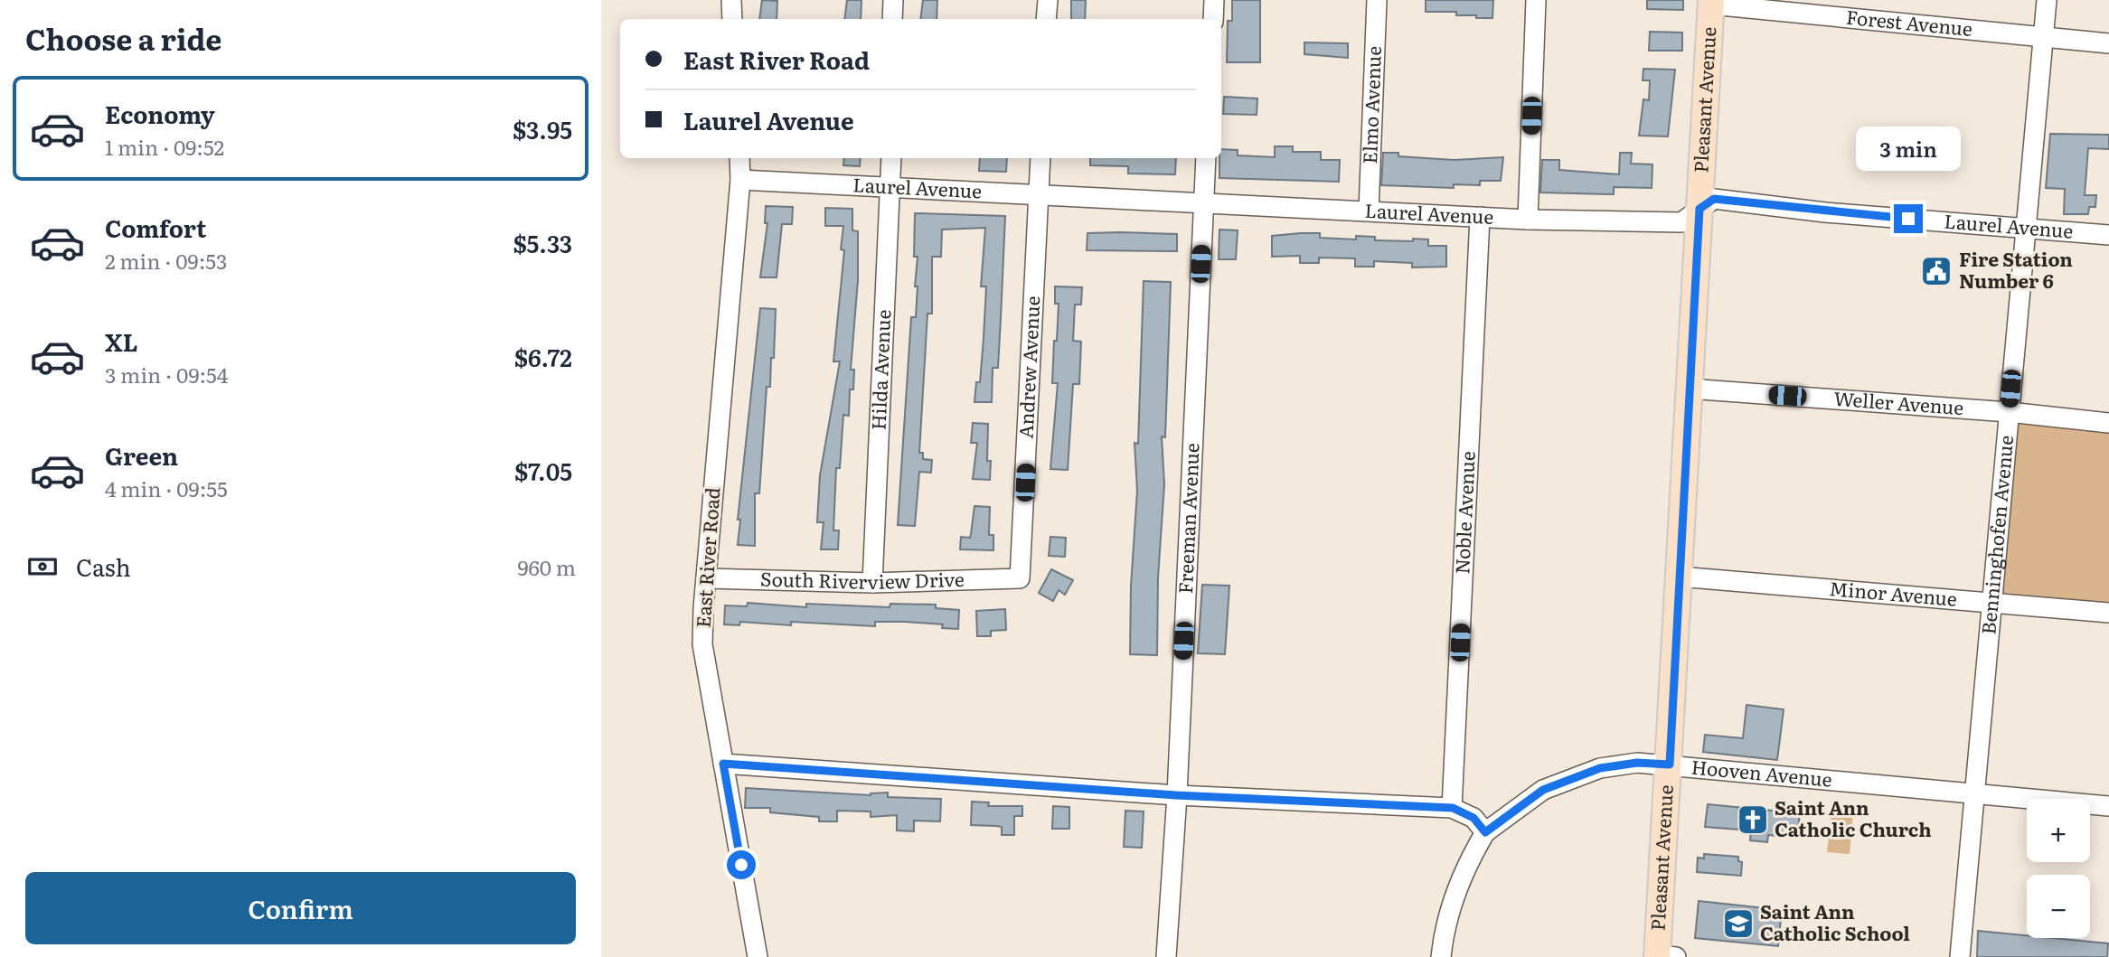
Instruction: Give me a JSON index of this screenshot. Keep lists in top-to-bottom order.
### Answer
{
  "streets": {
    "main road": ["Pleasant Avenue"],
    "street": [
      "Forest Avenue",
      "Elmo Avenue",
      "Laurel Avenue",
      "Andrew Avenue",
      "Hilda Avenue",
      "Weller Avenue",
      "Noble Avenue",
      "Freeman Avenue",
      "Benninghofen Avenue",
      "East River Road",
      "South Riverview Drive",
      "Minor Avenue",
      "Hooven Avenue"
    ]
  },
  "crossings": [
    ["Forest Avenue", "Pleasant Avenue"],
    ["Forest Avenue", "Benninghofen Avenue"],
    ["Pleasant Avenue", "Laurel Avenue"],
    ["Pleasant Avenue", "Weller Avenue"],
    ["Pleasant Avenue", "Minor Avenue"],
    ["Pleasant Avenue", "Hooven Avenue"],
    ["Elmo Avenue", "Laurel Avenue"],
    ["Laurel Avenue", "Andrew Avenue"],
    ["Laurel Avenue", "Hilda Avenue"],
    ["Laurel Avenue", "Noble Avenue"],
    ["Laurel Avenue", "Freeman Avenue"],
    ["Laurel Avenue", "Benninghofen Avenue"],
    ["Laurel Avenue", "East River Road"],
    ["Andrew Avenue", "South Riverview Drive"],
    ["Hilda Avenue", "South Riverview Drive"],
    ["Weller Avenue", "Benninghofen Avenue"],
    ["Benninghofen Avenue", "Minor Avenue"],
    ["Benninghofen Avenue", "Hooven Avenue"],
    ["East River Road", "South Riverview Drive"]
  ],
  "places": {
    "public building": ["Fire Station Number 6"],
    "church": ["Saint Ann Catholic Church"],
    "school or university": ["Saint Ann Catholic School"]
  },
  "page": {
    "heading": "Choose a ride",
    "banner": ["East River Road", "Laurel Avenue"],
    "list": [
      {
        "name": "Economy",
        "note": "1 min · 09:52",
        "value": "$3.95"
      },
      {
        "name": "Comfort",
        "note": "2 min · 09:53",
        "value": "$5.33"
      },
      {
        "name": "XL",
        "note": "3 min · 09:54",
        "value": "$6.72"
      },
      {
        "name": "Green",
        "note": "4 min · 09:55",
        "value": "$7.05"
      }
    ],
    "bubble": "3 min",
    "pay": ["Cash", "960 m"],
    "map_buttons": ["+", "−"],
    "buttons": "Confirm"
  }
}
